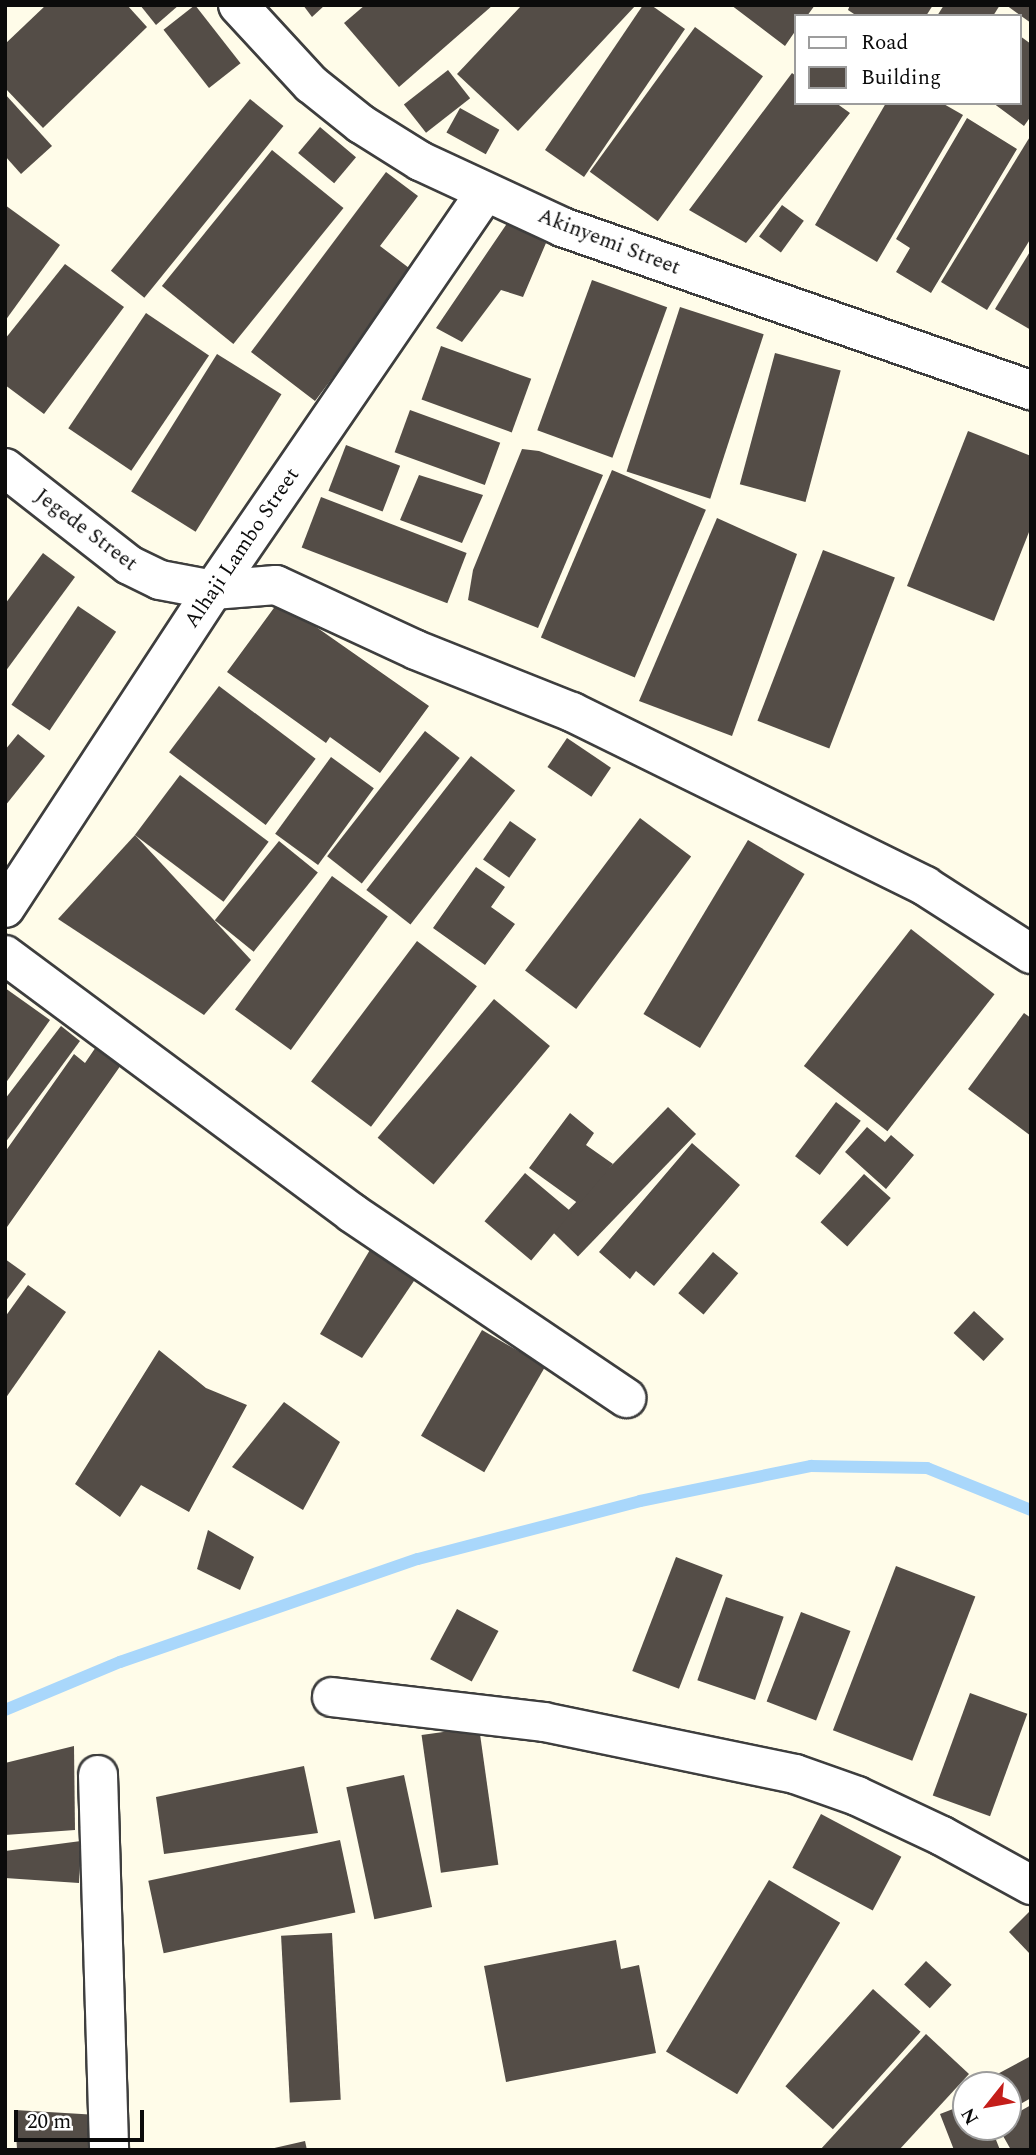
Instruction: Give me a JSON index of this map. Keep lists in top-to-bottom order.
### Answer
{
  "streets": {
    "street": ["Akinyemi Street", "Jegede Street", "Alhaji Lambo Street"]
  },
  "crossings": [
    ["Akinyemi Street", "Alhaji Lambo Street"],
    ["Jegede Street", "Alhaji Lambo Street"]
  ],
  "legend": ["Road", "Building"],
  "scale_bar": "20 m",
  "north": "bottom left"
}
